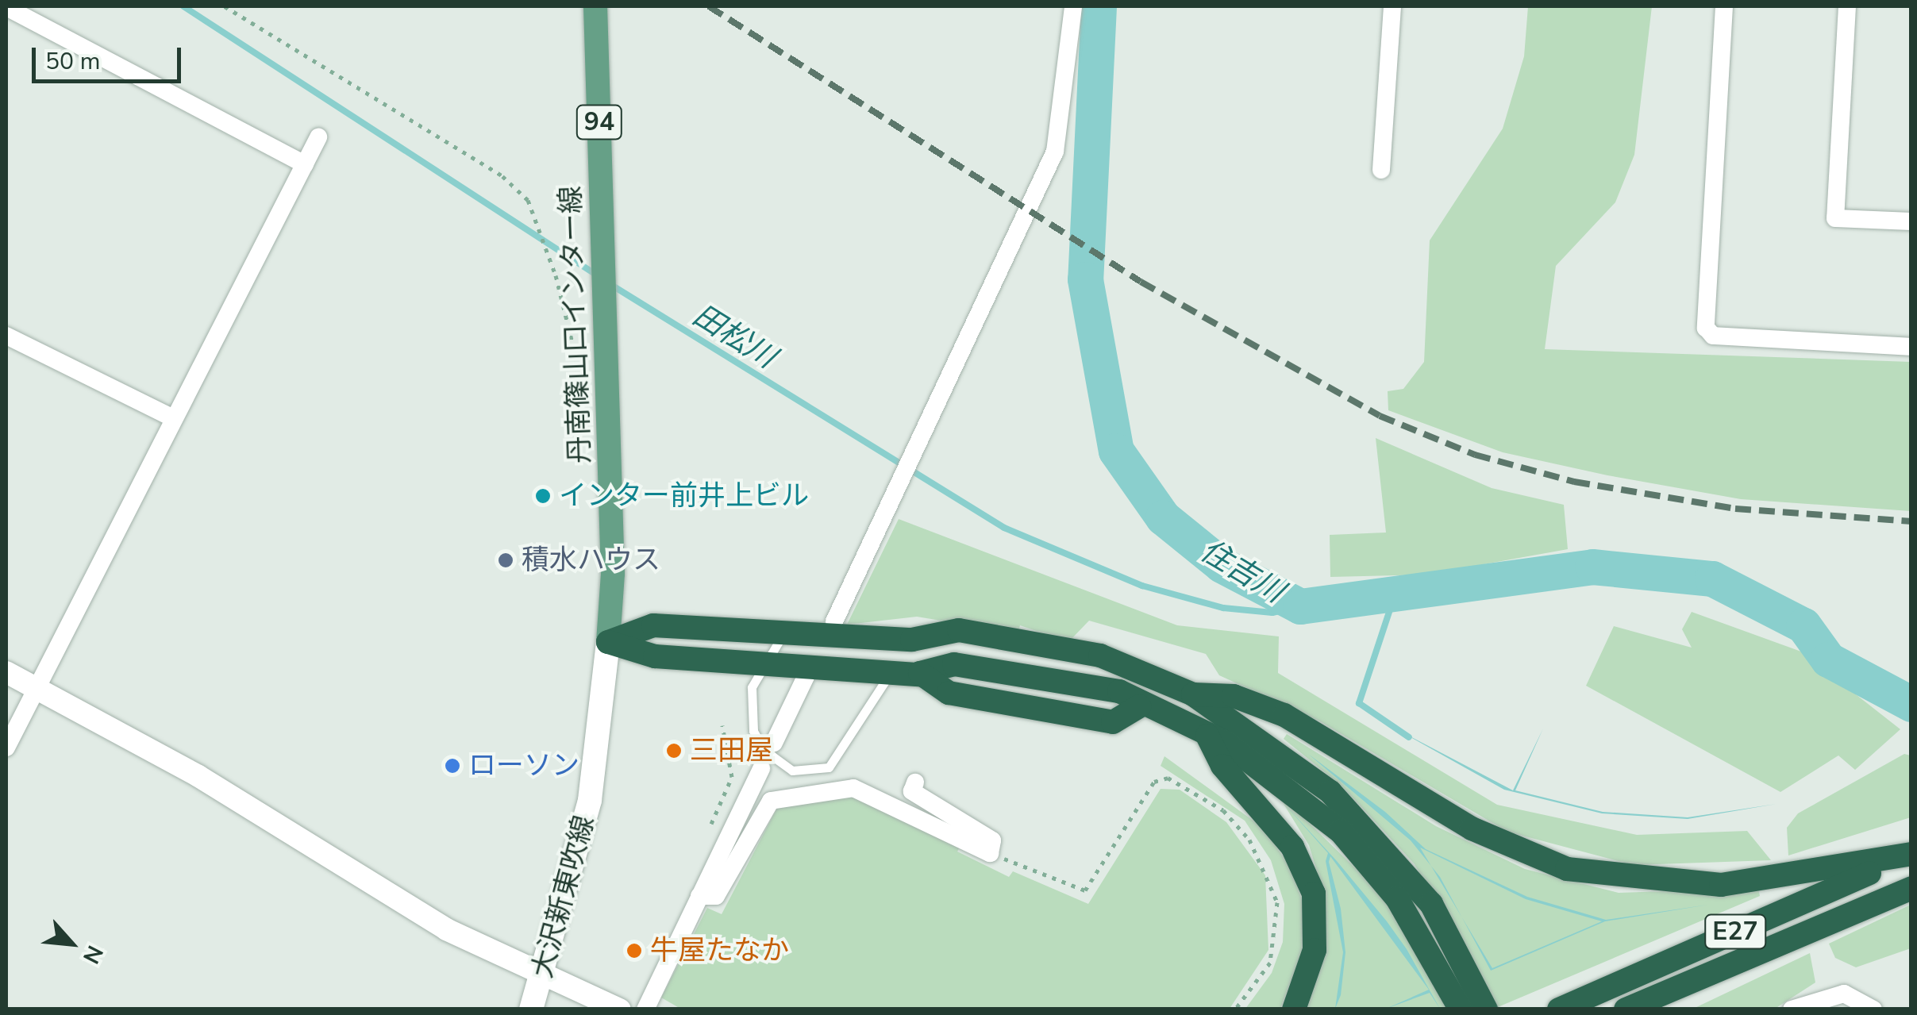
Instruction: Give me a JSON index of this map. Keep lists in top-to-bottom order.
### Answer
{
  "streets": {
    "highway": ["E27"],
    "main road": ["94", "丹南篠山口インター線", "大沢新東吹線"]
  },
  "crossings": [
    ["丹南篠山口インター線", "大沢新東吹線"]
  ],
  "water": ["田松川", "住吉川"],
  "places": [
    "インター前井上ビル",
    "積水ハウス",
    "三田屋",
    "ローソン",
    "牛屋たなか"
  ],
  "scale_bar": "50 m",
  "north": "bottom right"
}
